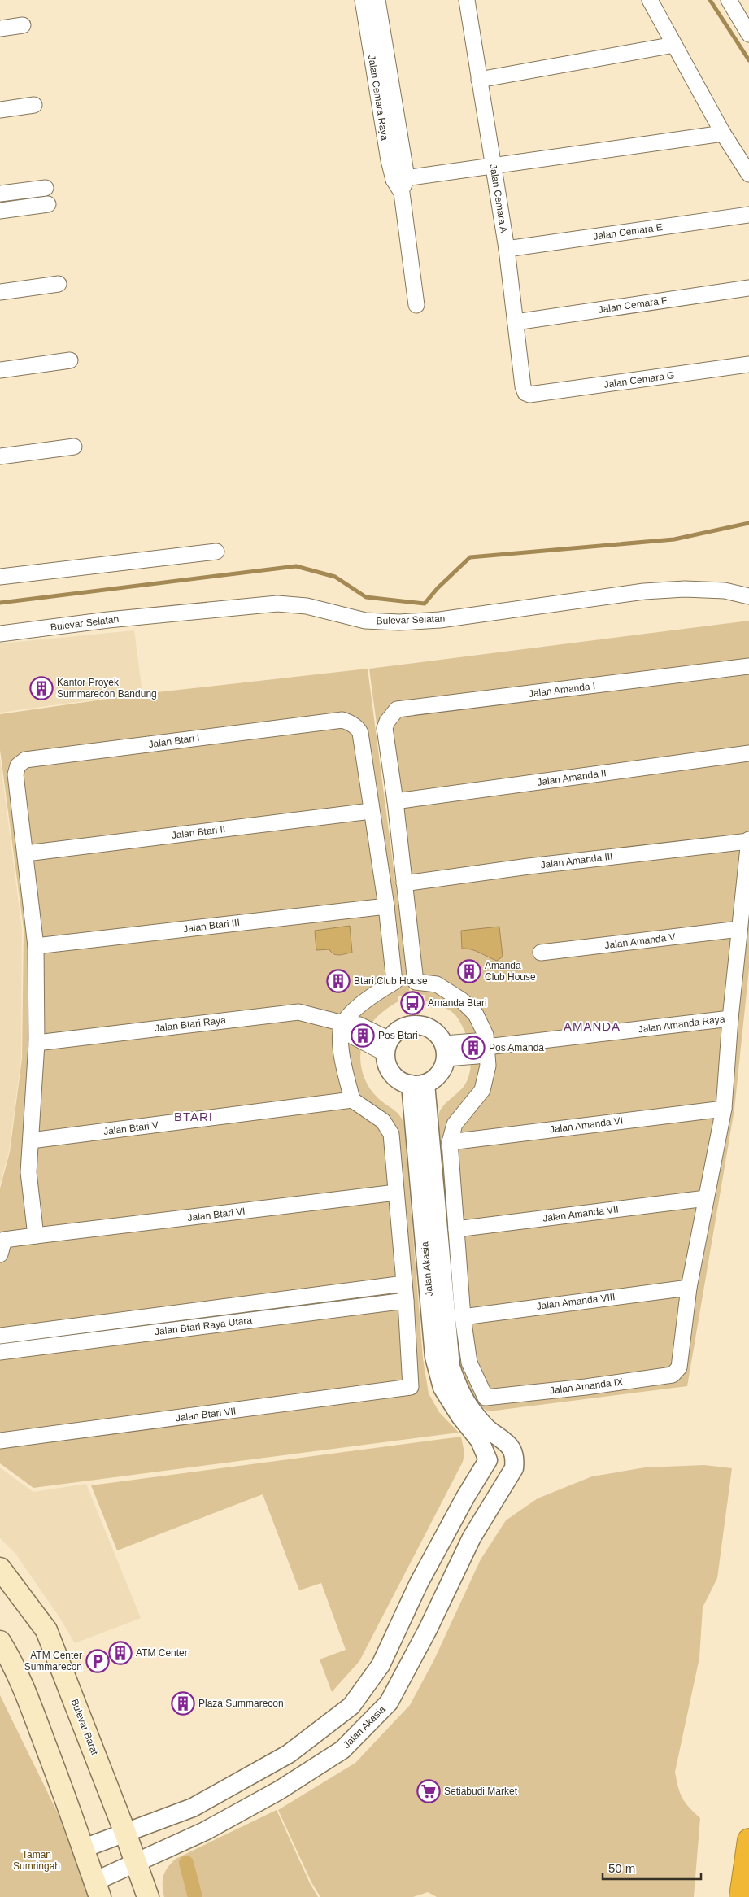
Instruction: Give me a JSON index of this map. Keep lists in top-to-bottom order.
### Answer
{
  "streets": {
    "main road": ["Bulevar Barat"],
    "street": [
      "Jalan Cemara Raya",
      "Jalan Cemara A",
      "Jalan Cemara E",
      "Jalan Cemara F",
      "Jalan Cemara G",
      "Bulevar Selatan",
      "Jalan Amanda I",
      "Jalan Btari I",
      "Jalan Amanda II",
      "Jalan Btari II",
      "Jalan Amanda III",
      "Jalan Btari III",
      "Jalan Amanda V",
      "Jalan Btari Raya",
      "Jalan Amanda Raya",
      "Jalan Amanda VI",
      "Jalan Btari V",
      "Jalan Amanda VII",
      "Jalan Btari VI",
      "Jalan Akasia",
      "Jalan Amanda VIII",
      "Jalan Btari Raya Utara",
      "Jalan Amanda IX",
      "Jalan Btari VII"
    ]
  },
  "crossings": [
    ["Jalan Cemara A", "Jalan Cemara E"],
    ["Jalan Cemara A", "Jalan Cemara F"],
    ["Jalan Cemara A", "Jalan Cemara G"],
    ["Jalan Amanda I", "Jalan Amanda II"],
    ["Jalan Btari I", "Jalan Btari II"],
    ["Jalan Btari Raya", "Jalan Akasia"],
    ["Jalan Akasia", "Bulevar Barat"],
    ["Jalan Amanda VIII", "Jalan Amanda IX"],
    ["Jalan Btari Raya Utara", "Jalan Btari VII"]
  ],
  "districts": ["AMANDA", "BTARI"],
  "parks": ["Taman Sumringah"],
  "places": {
    "building": [
      "Kantor Proyek Summarecon Bandung",
      "Amanda Club House",
      "Btari Club House",
      "Pos Btari",
      "Pos Amanda",
      "ATM Center",
      "Plaza Summarecon"
    ],
    "bus stop": ["Amanda Btari"],
    "parking": ["ATM Center Summarecon"],
    "supermarket": ["Setiabudi Market"]
  },
  "scale_bar": "50 m"
}
